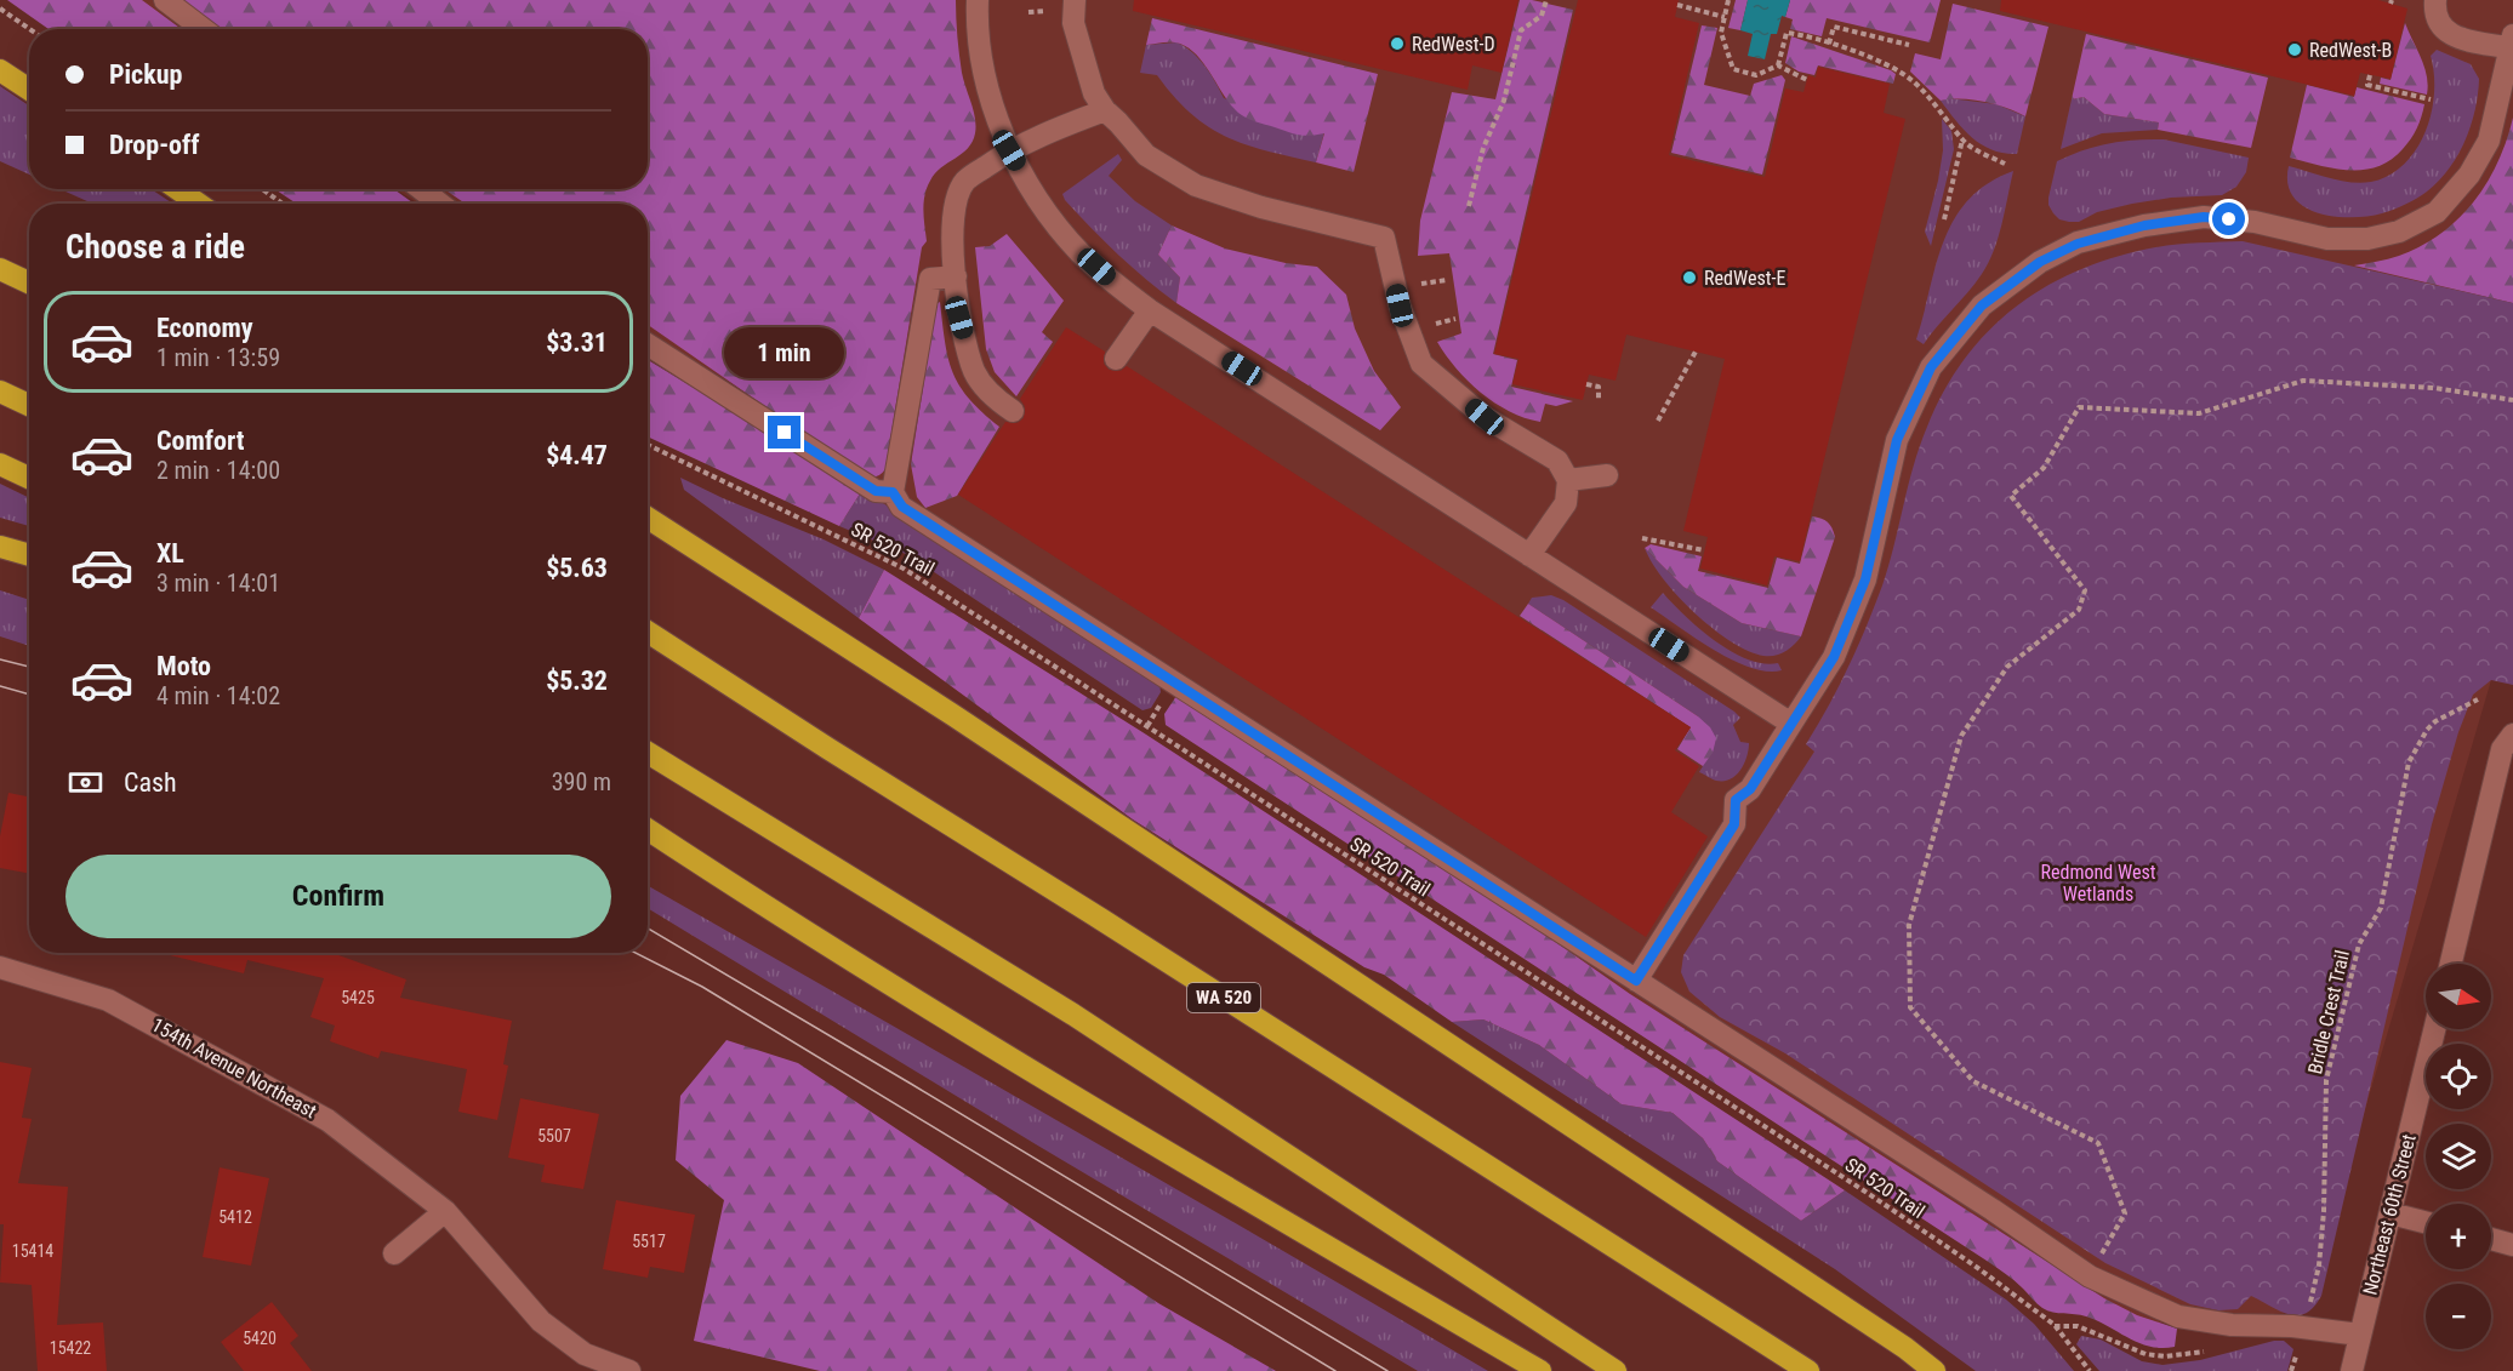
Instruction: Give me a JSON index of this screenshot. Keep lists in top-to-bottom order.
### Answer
{
  "streets": {
    "highway": ["WA 520"],
    "street": ["154th Avenue Northeast", "Northeast 60th Street"],
    "path": ["SR 520 Trail", "Bridle Crest Trail"]
  },
  "parks": ["Redmond West Wetlands"],
  "places": ["RedWest-D", "RedWest-B", "RedWest-E"],
  "house_numbers": [
    "5425",
    "5507",
    "5412",
    "5517",
    "15414",
    "5420",
    "15422"
  ],
  "north": "right",
  "page": {
    "banner": ["Pickup", "Drop-off"],
    "heading": "Choose a ride",
    "list": [
      {
        "name": "Economy",
        "note": "1 min · 13:59",
        "value": "$3.31"
      },
      {
        "name": "Comfort",
        "note": "2 min · 14:00",
        "value": "$4.47"
      },
      {
        "name": "XL",
        "note": "3 min · 14:01",
        "value": "$5.63"
      },
      {
        "name": "Moto",
        "note": "4 min · 14:02",
        "value": "$5.32"
      }
    ],
    "bubble": "1 min",
    "pay": ["Cash", "390 m"],
    "buttons": "Confirm",
    "map_buttons": ["+", "−"]
  }
}
